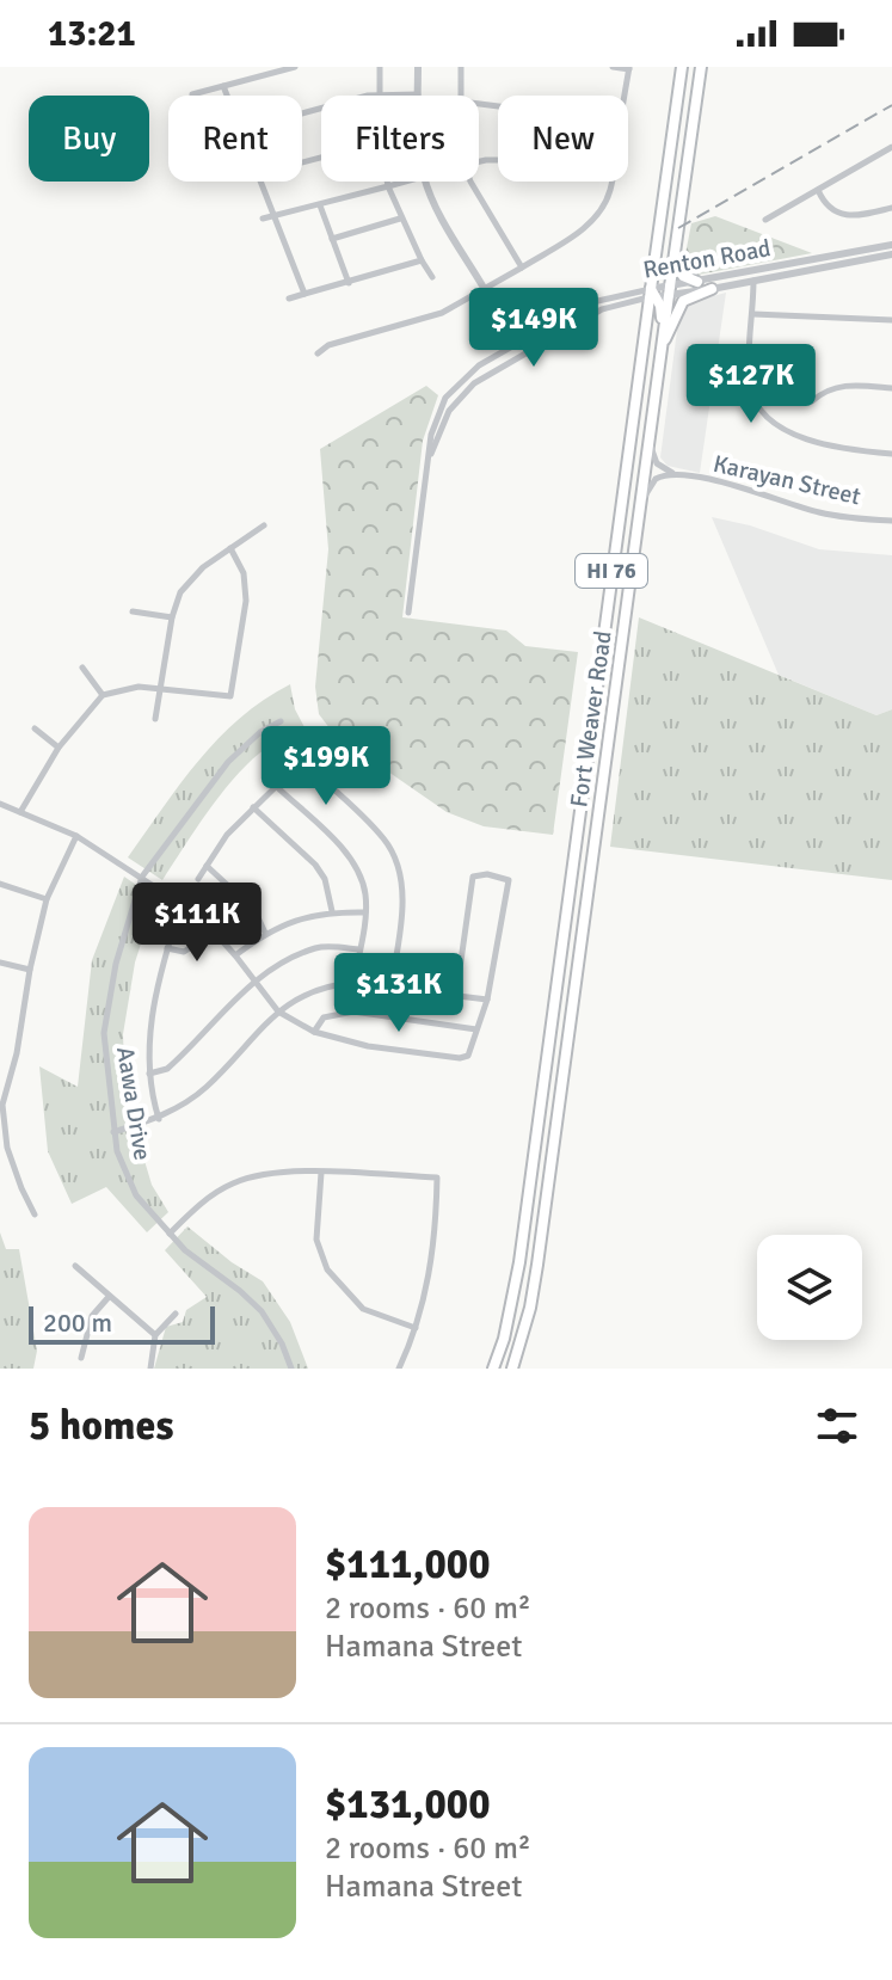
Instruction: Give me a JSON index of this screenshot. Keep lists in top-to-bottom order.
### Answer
{
  "streets": {
    "main road": ["HI 76", "Fort Weaver Road"],
    "street": ["Renton Road", "Karayan Street", "Aawa Drive"]
  },
  "crossings": [
    ["Renton Road", "Fort Weaver Road"]
  ],
  "scale_bar": "200 m",
  "page": {
    "status": "13:21",
    "chip": [
      "Buy",
      "Rent",
      "Filters",
      "New"
    ],
    "price": [
      "$149K",
      "$127K",
      "$199K",
      "$111K",
      "$131K"
    ],
    "scale": "200 m",
    "heading": "5 homes",
    "list": [
      {
        "name": "$111,000",
        "note": "2 rooms · 60 m² · Hamana Street"
      },
      {
        "name": "$131,000",
        "note": "2 rooms · 60 m² · Hamana Street"
      }
    ]
  }
}
